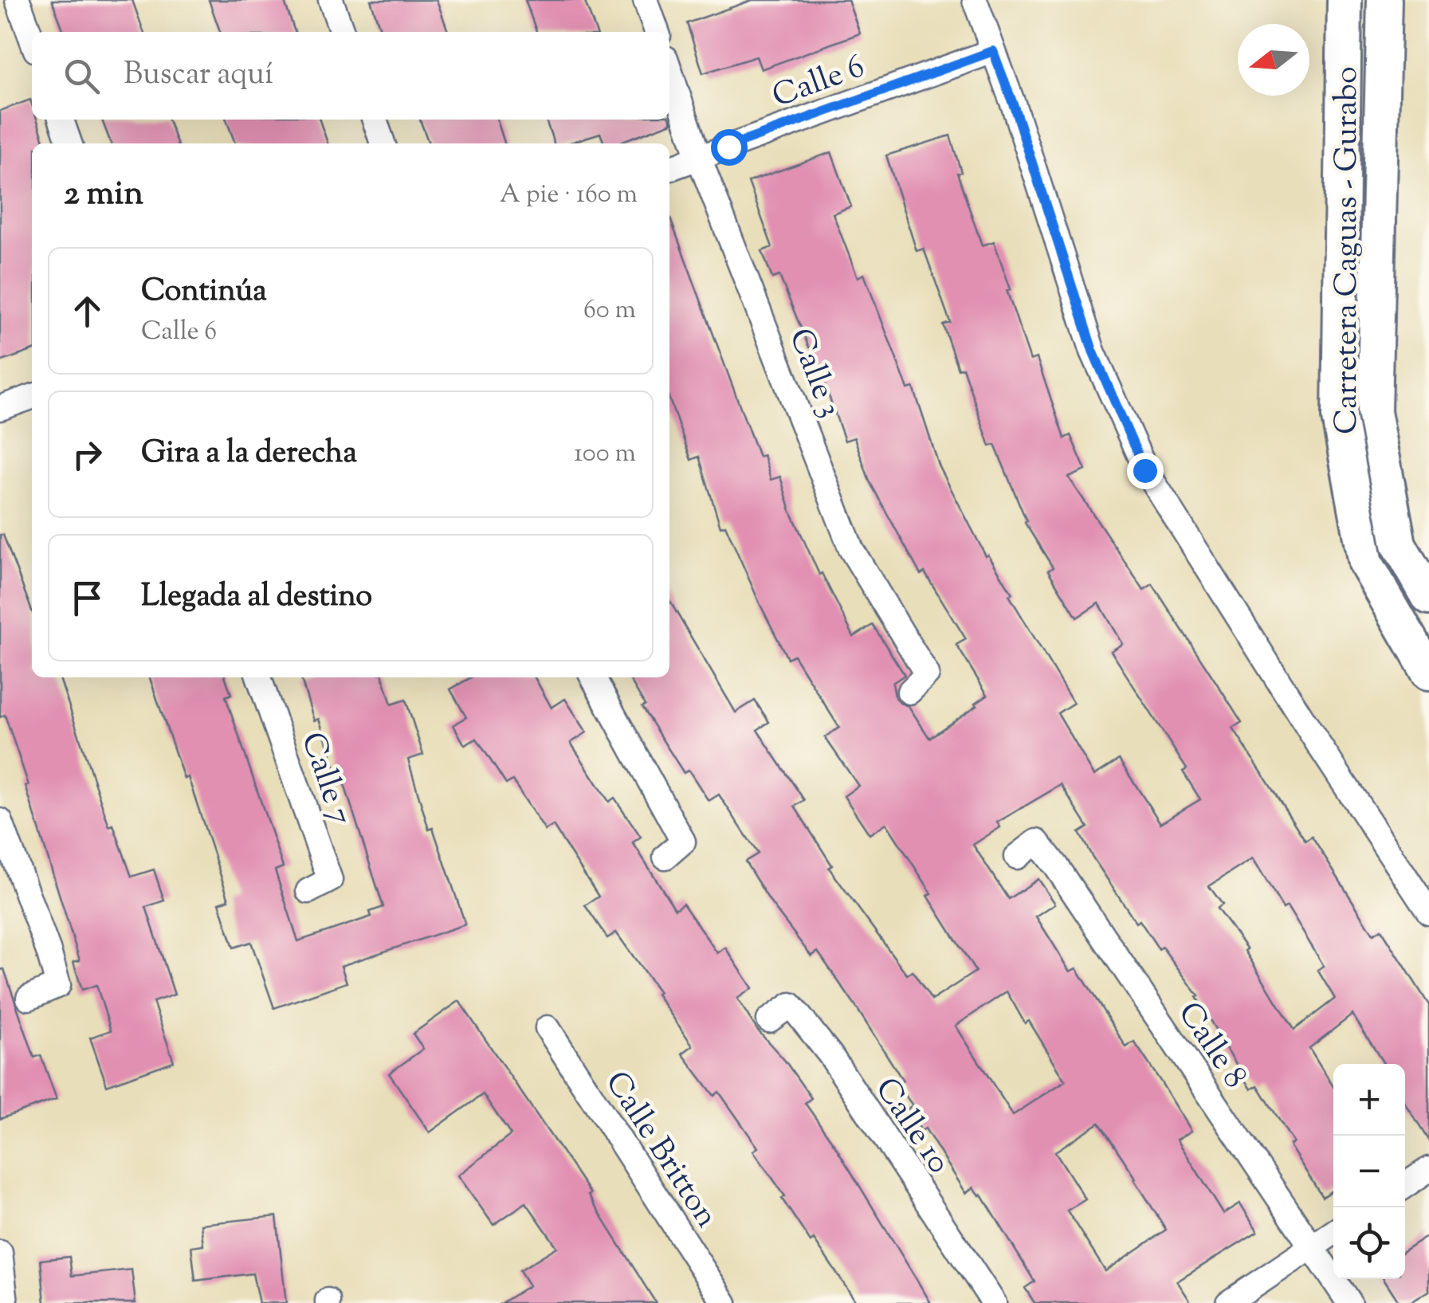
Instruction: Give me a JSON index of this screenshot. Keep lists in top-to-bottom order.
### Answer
{
  "streets": {
    "main road": ["Carretera Caguas - Gurabo"],
    "street": [
      "Calle 6",
      "Calle 3",
      "Calle 7",
      "Calle 8",
      "Calle 10",
      "Calle Britton"
    ]
  },
  "crossings": [
    ["Calle 6", "Calle 3"]
  ],
  "north": "left",
  "page": {
    "search": "Buscar aquí",
    "heading": ["2 min", "A pie · 160 m"],
    "list": [
      ["Continúa", "Calle 6", "60 m"],
      ["Gira a la derecha", "100 m"],
      "Llegada al destino"
    ],
    "map_buttons": ["+", "−"]
  }
}
